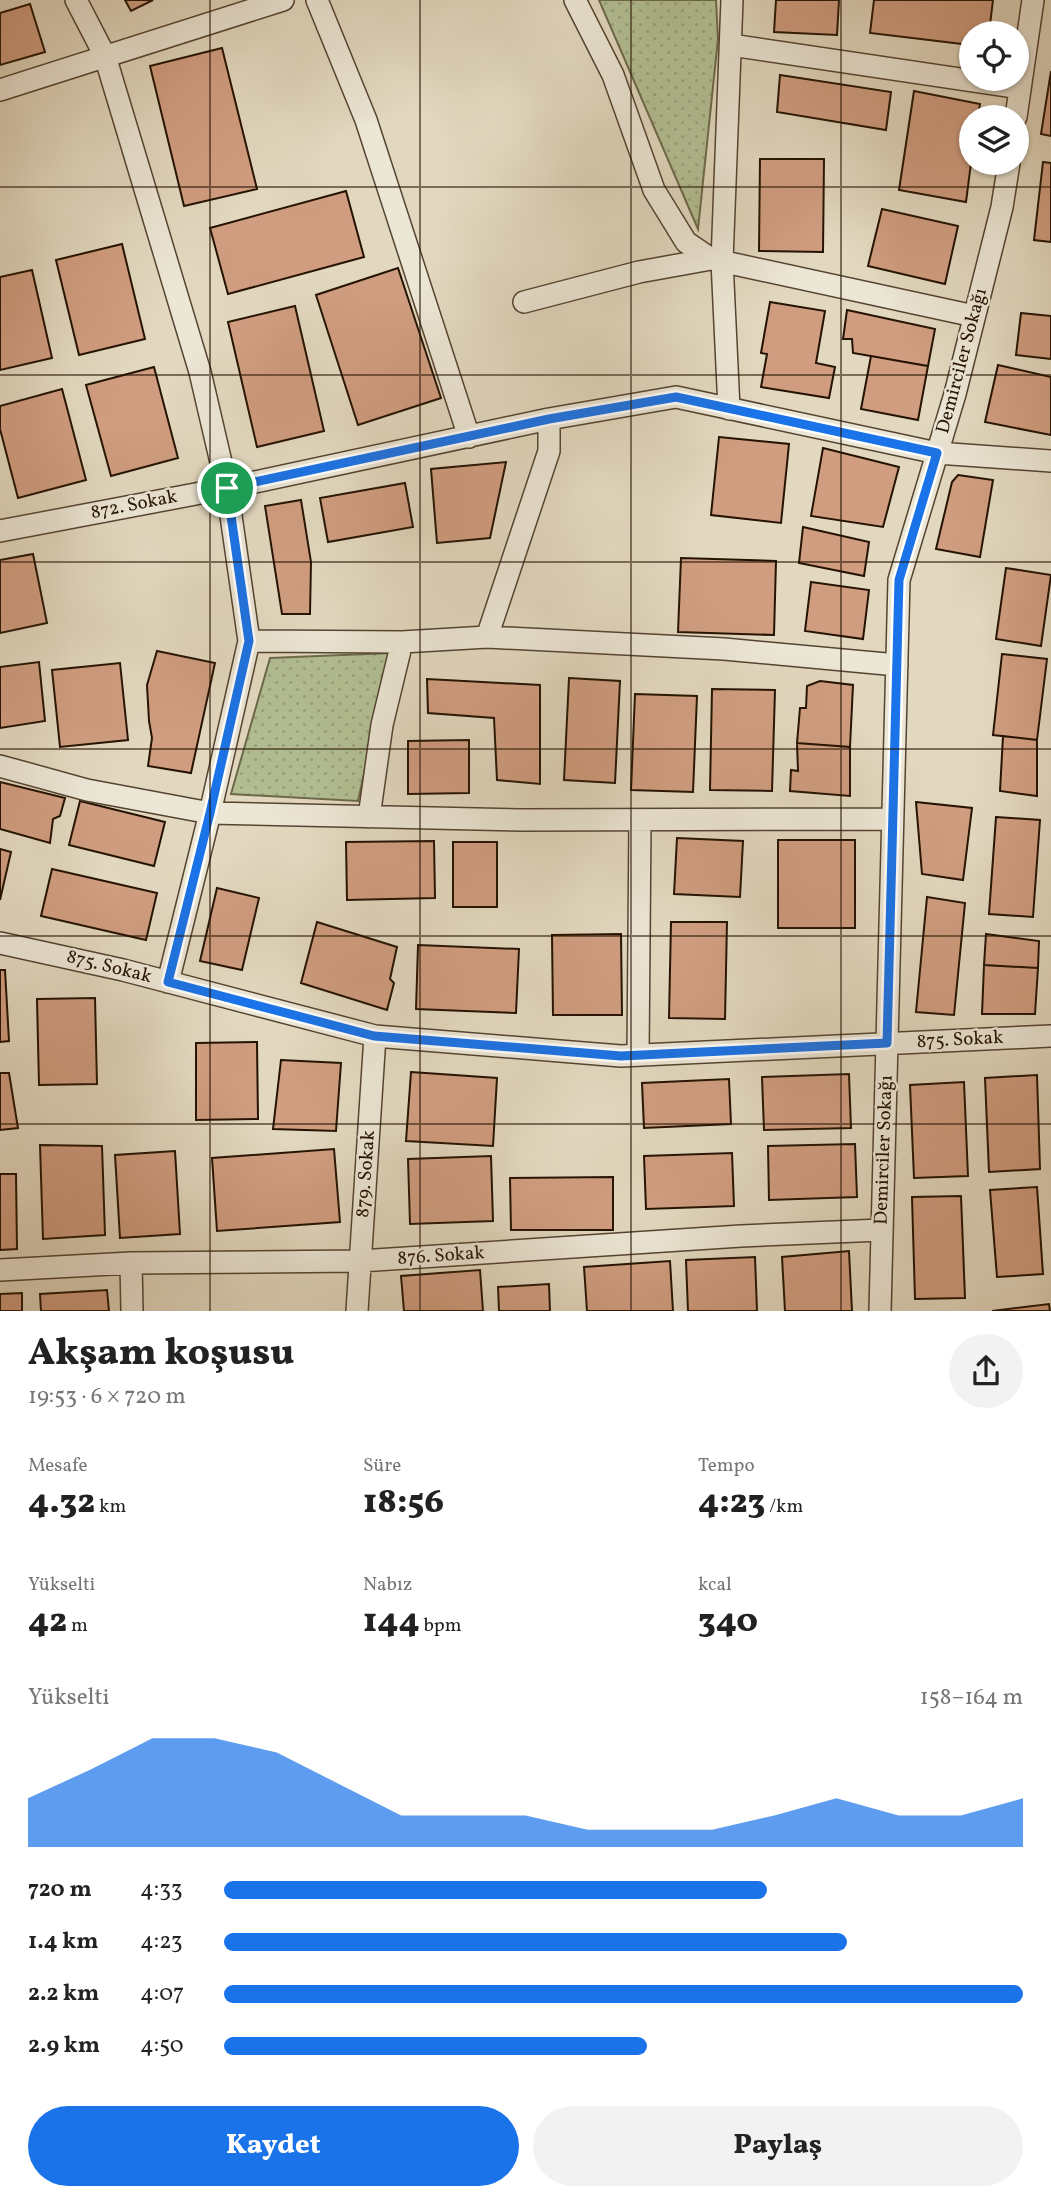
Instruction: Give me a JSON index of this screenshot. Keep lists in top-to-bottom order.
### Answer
{
  "streets": {
    "street": [
      "Demirciler Sokağı",
      "872. Sokak",
      "875. Sokak",
      "879. Sokak",
      "876. Sokak"
    ]
  },
  "crossings": [
    ["Demirciler Sokağı", "872. Sokak"],
    ["Demirciler Sokağı", "875. Sokak"],
    ["Demirciler Sokağı", "876. Sokak"],
    ["875. Sokak", "879. Sokak"],
    ["879. Sokak", "876. Sokak"]
  ],
  "page": {
    "heading": ["Akşam koşusu", "19:53 · 6 × 720 m"],
    "stats": [
      ["Mesafe", "4.32 km"],
      ["Süre", "18:56"],
      ["Tempo", "4:23 /km"],
      ["Yükselti", "42 m"],
      ["Nabız", "144 bpm"],
      ["kcal", "340"]
    ],
    "chart": ["Yükselti", "158–164 m"],
    "list": [
      {
        "name": "720 m",
        "note": "4:33"
      },
      {
        "name": "1.4 km",
        "note": "4:23"
      },
      {
        "name": "2.2 km",
        "note": "4:07"
      },
      {
        "name": "2.9 km",
        "note": "4:50"
      }
    ],
    "buttons": ["Kaydet", "Paylaş"]
  }
}
